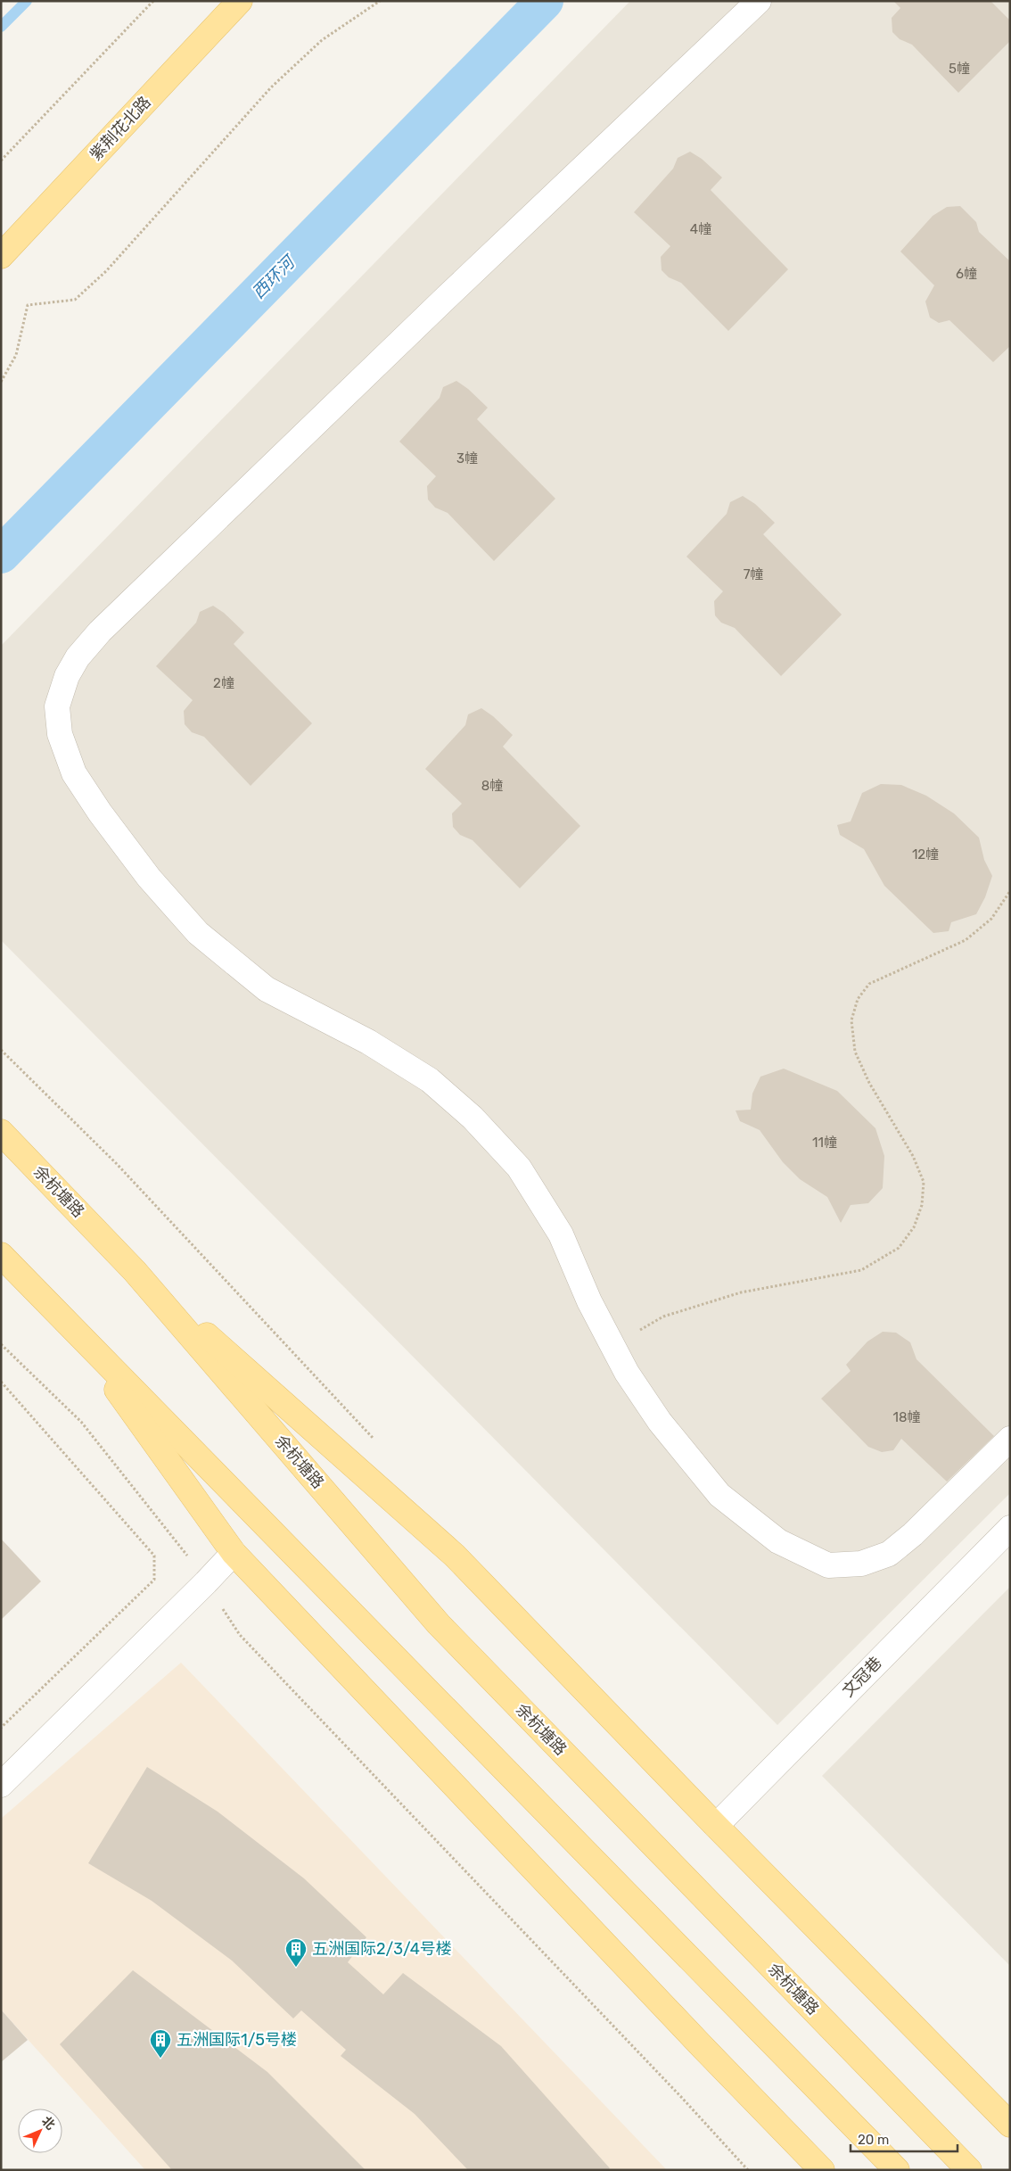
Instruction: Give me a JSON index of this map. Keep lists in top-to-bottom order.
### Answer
{
  "streets": {
    "main road": ["紫荆花北路", "余杭塘路"],
    "street": ["文冠巷"]
  },
  "crossings": [
    ["余杭塘路", "文冠巷"]
  ],
  "water": ["西环河"],
  "places": {
    "building": ["五洲国际2/3/4号楼", "五洲国际1/5号楼"]
  },
  "house_numbers": [
    "5幢",
    "4幢",
    "6幢",
    "3幢",
    "7幢",
    "2幢",
    "8幢",
    "12幢",
    "11幢",
    "18幢"
  ],
  "scale_bar": "20 m",
  "north": "top right"
}
